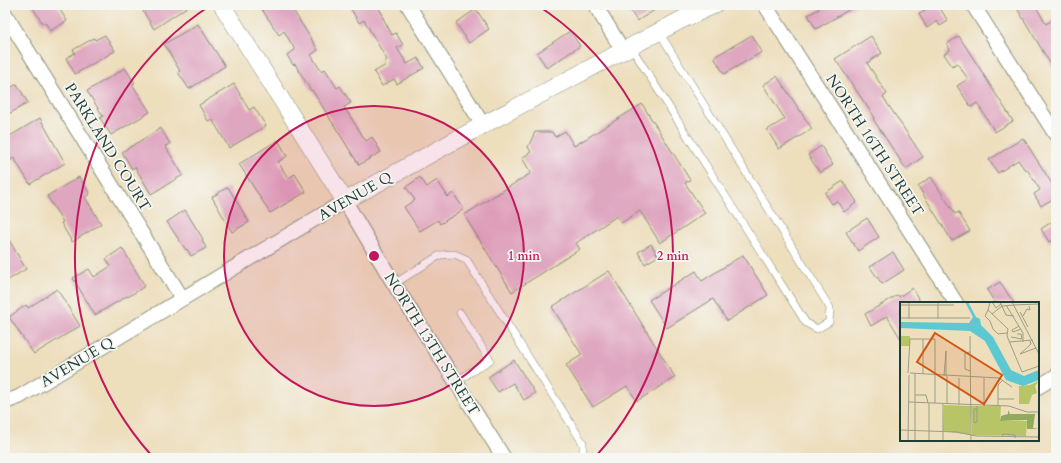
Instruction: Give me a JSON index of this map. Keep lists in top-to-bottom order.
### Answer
{
  "streets": {
    "street": [
      "NORTH 16TH STREET",
      "PARKLAND COURT",
      "AVENUE Q",
      "NORTH 13TH STREET"
    ]
  },
  "crossings": [
    ["PARKLAND COURT", "AVENUE Q"],
    ["AVENUE Q", "NORTH 13TH STREET"]
  ],
  "rings": ["1 min", "2 min"]
}
